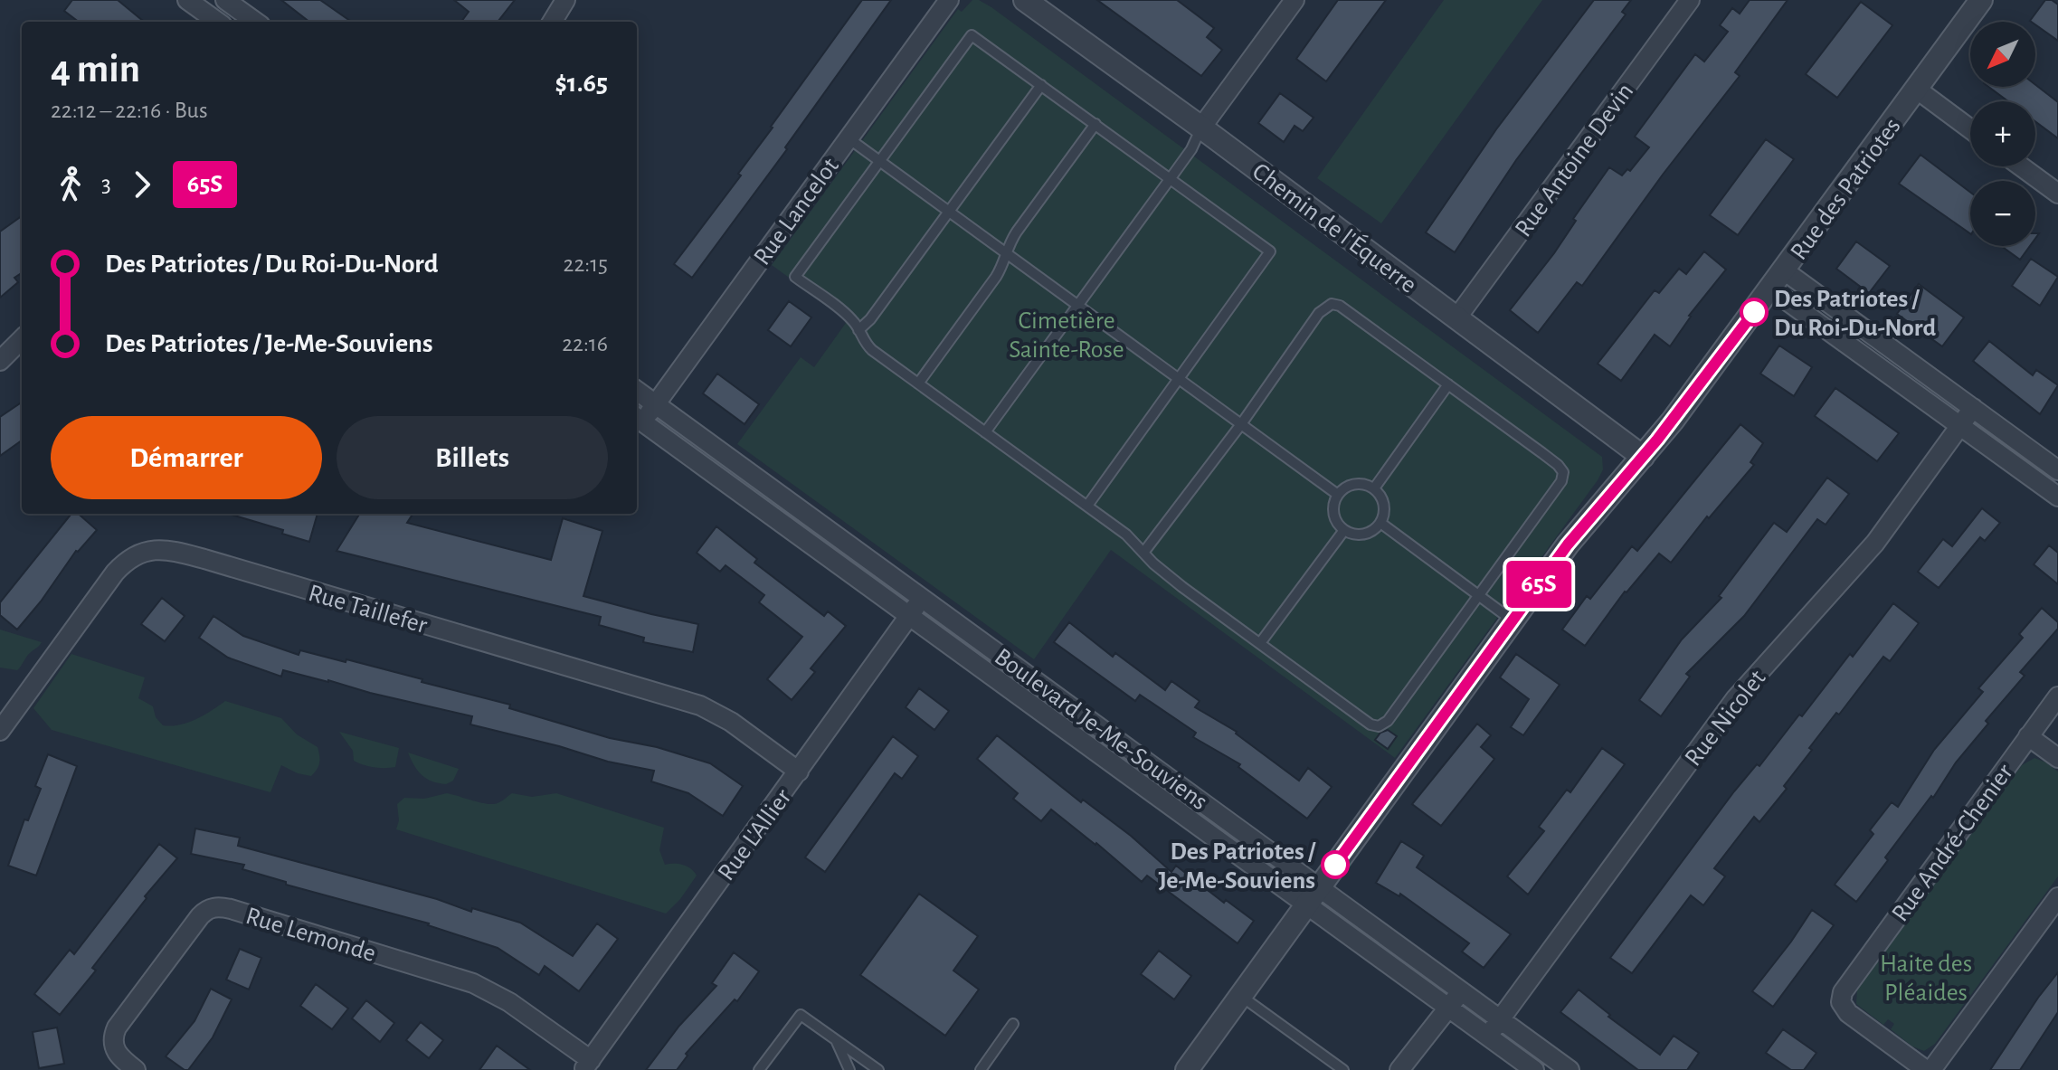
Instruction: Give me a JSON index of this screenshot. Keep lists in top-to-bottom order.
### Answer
{
  "streets": {
    "street": [
      "Rue Antoine Devin",
      "Rue des Patriotes",
      "Rue Lancelot",
      "Chemin de l'Équerre",
      "Rue Taillefer",
      "Rue Nicolet",
      "Boulevard Je-Me-Souviens",
      "Rue L'Allier",
      "Rue André-Chenier",
      "Rue Lemonde"
    ]
  },
  "crossings": [
    ["Rue Antoine Devin", "Chemin de l'Équerre"],
    ["Rue des Patriotes", "Chemin de l'Équerre"],
    ["Rue des Patriotes", "Boulevard Je-Me-Souviens"],
    ["Rue Lancelot", "Boulevard Je-Me-Souviens"],
    ["Rue Taillefer", "Rue L'Allier"],
    ["Rue Nicolet", "Boulevard Je-Me-Souviens"],
    ["Boulevard Je-Me-Souviens", "Rue L'Allier"],
    ["Rue L'Allier", "Rue Lemonde"]
  ],
  "parks": ["Cimetière Sainte-Rose", "Haite des Pléaides"],
  "places": ["Des Patriotes / Du Roi-Du-Nord", "Des Patriotes / Je-Me-Souviens"],
  "lines": ["bus line 65S"],
  "north": "bottom left",
  "page": {
    "on_map": "65S",
    "map_buttons": ["+", "−"],
    "heading": ["4 min", "22:12 – 22:16 · Bus", "$1.65"],
    "legs": ["3", "65S"],
    "list": [
      {
        "name": "Des Patriotes / Du Roi-Du-Nord",
        "value": "22:15"
      },
      {
        "name": "Des Patriotes / Je-Me-Souviens",
        "value": "22:16"
      }
    ],
    "buttons": ["Démarrer", "Billets"]
  }
}
